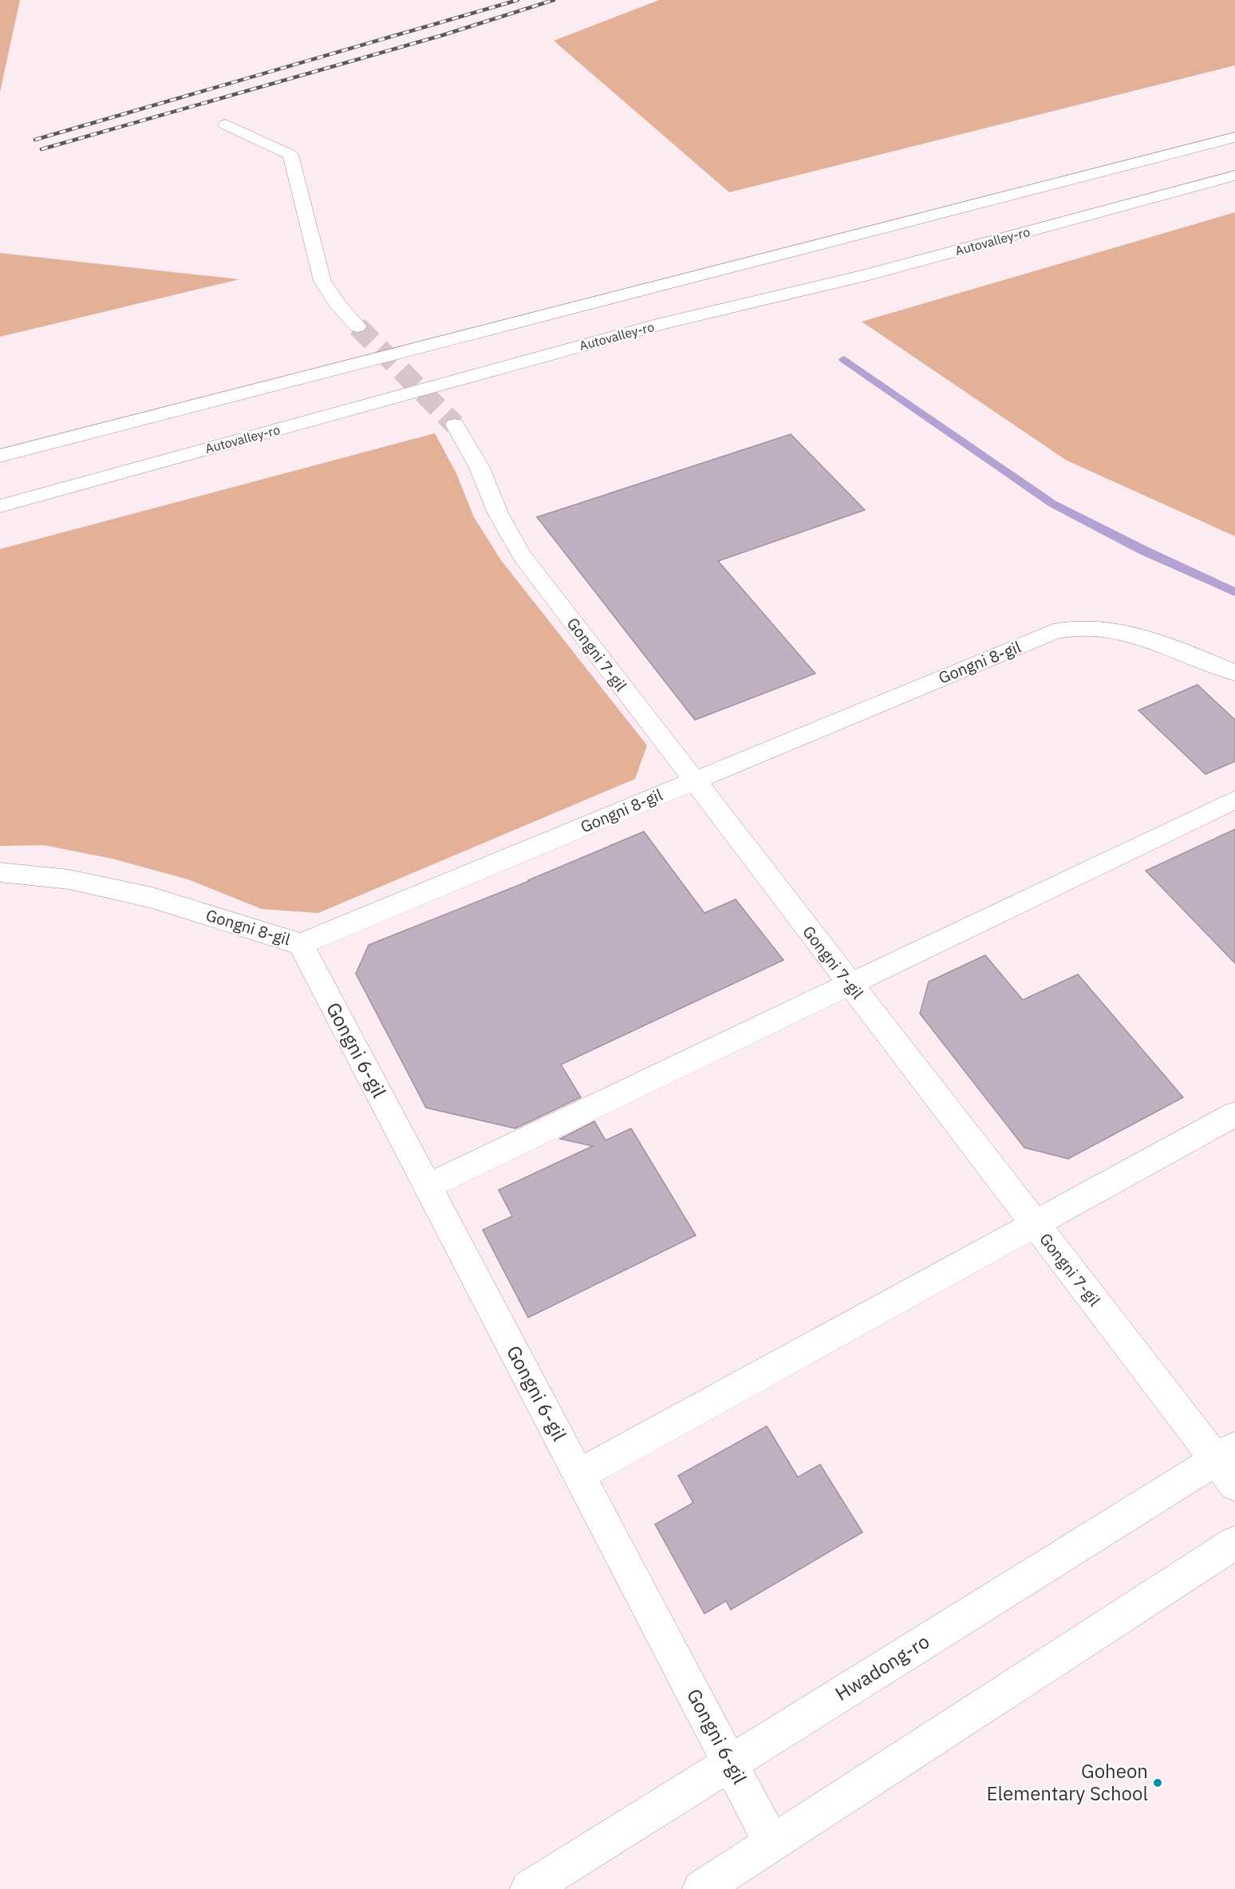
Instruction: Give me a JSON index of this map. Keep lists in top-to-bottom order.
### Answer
{
  "streets": {
    "main road": [
      "Autovalley-ro",
      "Gongni 7-gil",
      "Gongni 8-gil",
      "Gongni 6-gil",
      "Hwadong-ro"
    ]
  },
  "crossings": [
    ["Gongni 7-gil", "Gongni 8-gil"],
    ["Gongni 7-gil", "Hwadong-ro"],
    ["Gongni 8-gil", "Gongni 6-gil"],
    ["Gongni 6-gil", "Hwadong-ro"]
  ],
  "places": ["Goheon Elementary School"]
}
